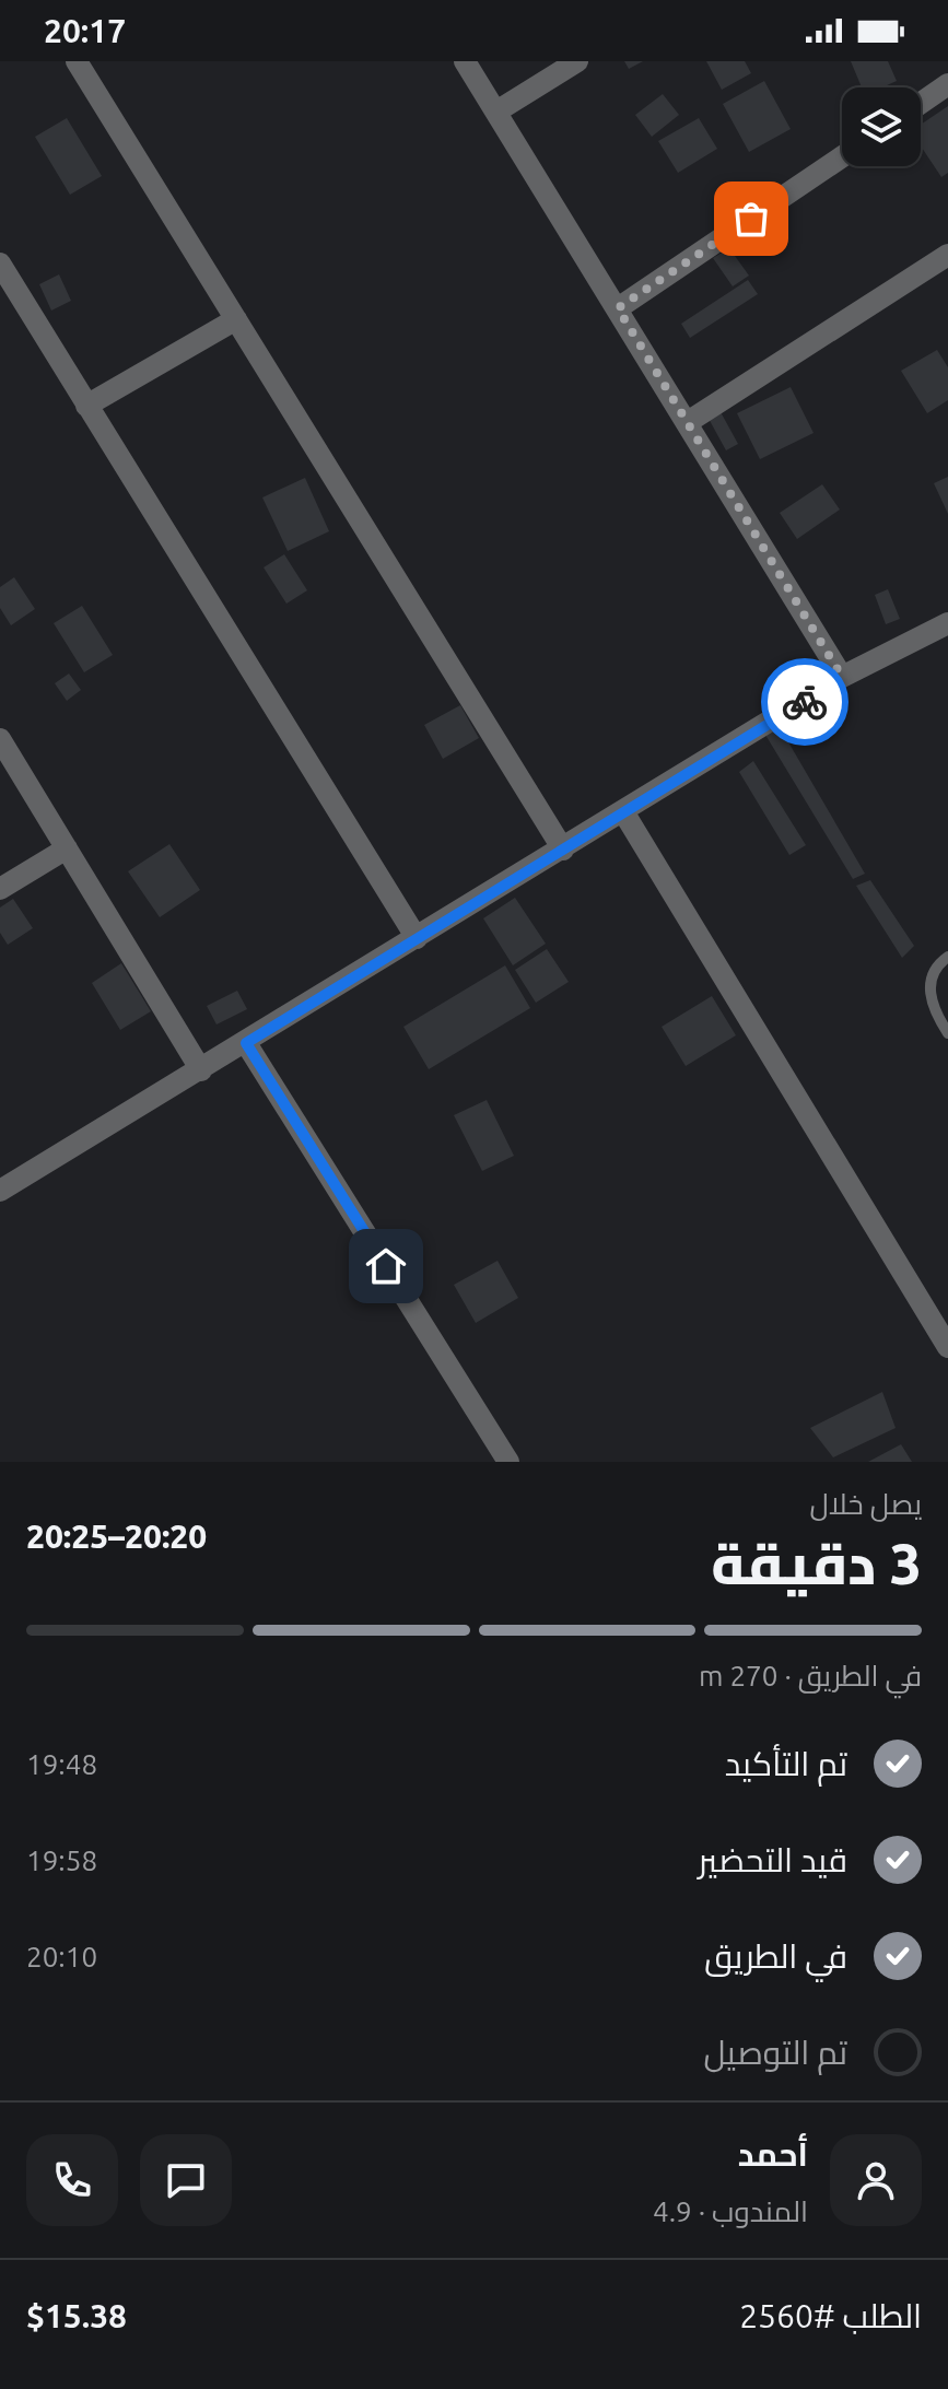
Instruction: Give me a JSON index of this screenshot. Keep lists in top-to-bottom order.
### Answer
{
  "page": {
    "status": "20:17",
    "heading": ["3 دقيقة", "يصل خلال", "20:20–20:25"],
    "panel": [
      "أحمد",
      "المندوب · 4.9",
      "الطلب #2560",
      "$15.38"
    ],
    "bar": "في الطريق · 270 m",
    "list": [
      ["تم التأكيد", "19:48"],
      ["قيد التحضير", "19:58"],
      ["في الطريق", "20:10"],
      "تم التوصيل"
    ]
  }
}
